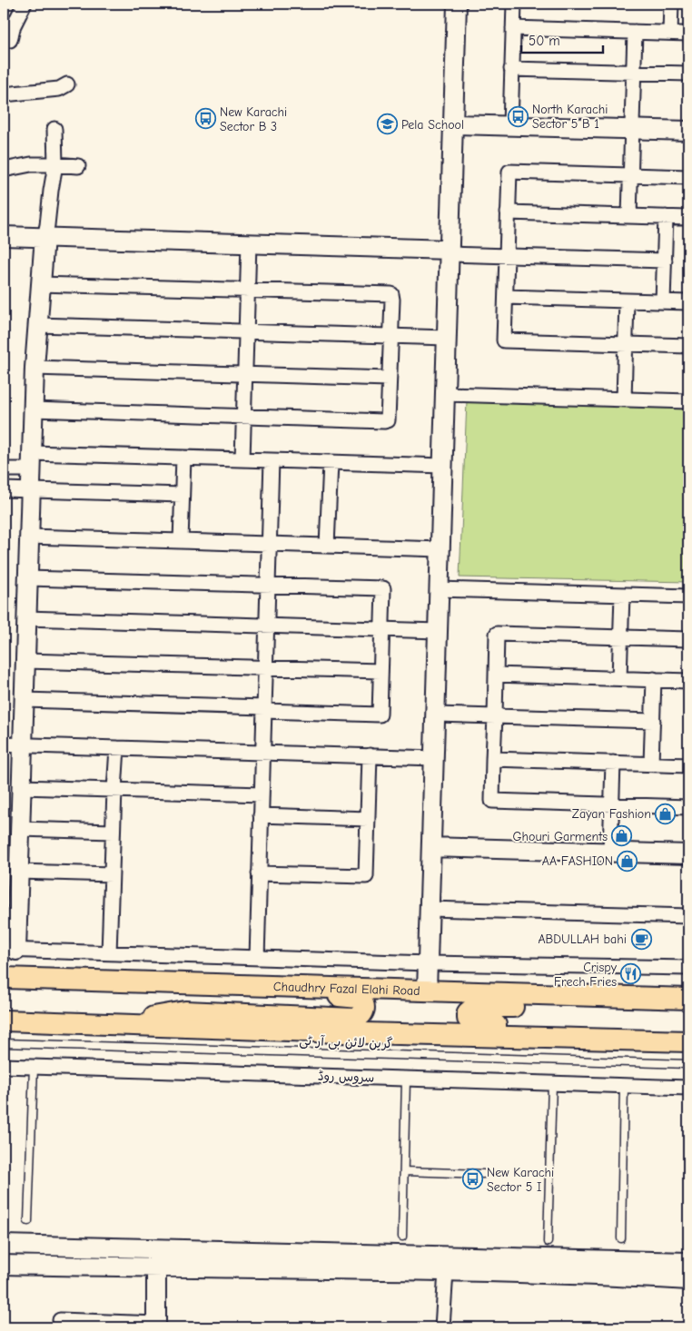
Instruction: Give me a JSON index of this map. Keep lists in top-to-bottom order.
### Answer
{
  "streets": {
    "main road": ["Chaudhry Fazal Elahi Road"],
    "street": ["سروس روڈ"],
    "lane": ["گرین لائن بی آر ٹی"]
  },
  "places": {
    "bus stop": ["North Karachi Sector 5 B 1", "New Karachi Sector B 3", "New Karachi Sector 5 I"],
    "school or university": ["Pela School"],
    "shop": ["Zayan Fashion", "Ghouri Garments", "AA FASHION"],
    "cafe": ["ABDULLAH bahi"],
    "restaurant": ["Crispy Frech Fries"]
  },
  "scale_bar": "50 m"
}
